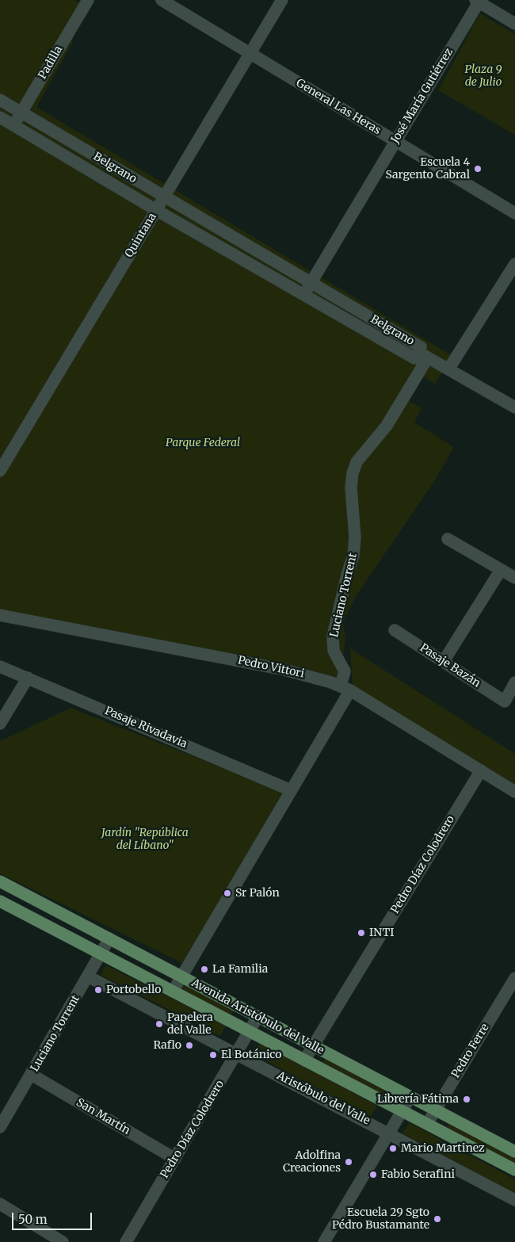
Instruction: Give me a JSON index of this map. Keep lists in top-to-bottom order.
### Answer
{
  "streets": {
    "main road": ["Avenida Aristóbulo del Valle"],
    "street": [
      "Padilla",
      "José María Gutiérrez",
      "General Las Heras",
      "Belgrano",
      "Quintana",
      "Luciano Torrent",
      "Pasaje Bazán",
      "Pedro Vittori",
      "Pasaje Rivadavia",
      "Pedro Díaz Colodrero",
      "Pedro Ferre",
      "Aristóbulo del Valle",
      "San Martín"
    ]
  },
  "crossings": [
    ["Padilla", "Belgrano"],
    ["José María Gutiérrez", "General Las Heras"],
    ["José María Gutiérrez", "Belgrano"],
    ["General Las Heras", "Quintana"],
    ["Belgrano", "Quintana"],
    ["Belgrano", "Luciano Torrent"],
    ["Luciano Torrent", "Pedro Vittori"],
    ["Luciano Torrent", "Pasaje Rivadavia"],
    ["Luciano Torrent", "Avenida Aristóbulo del Valle"],
    ["Luciano Torrent", "Aristóbulo del Valle"],
    ["Luciano Torrent", "San Martín"],
    ["Pedro Vittori", "Pedro Díaz Colodrero"],
    ["Pedro Díaz Colodrero", "Avenida Aristóbulo del Valle"],
    ["Pedro Díaz Colodrero", "Aristóbulo del Valle"],
    ["Pedro Díaz Colodrero", "San Martín"],
    ["Avenida Aristóbulo del Valle", "Pedro Ferre"]
  ],
  "parks": ["Plaza 9 de Julio", "Parque Federal", "Jardín \"República del Líbano\""],
  "places": [
    "Escuela 4 Sargento Cabral",
    "Sr Palón",
    "INTI",
    "La Familia",
    "Portobello",
    "Papelera del Valle",
    "Raflo",
    "El Botánico",
    "Librería Fátima",
    "Mario Martinez",
    "Adolfina Creaciones",
    "Fabio Serafini",
    "Escuela 29 Sgto Pédro Bustamante"
  ],
  "scale_bar": "50 m"
}
